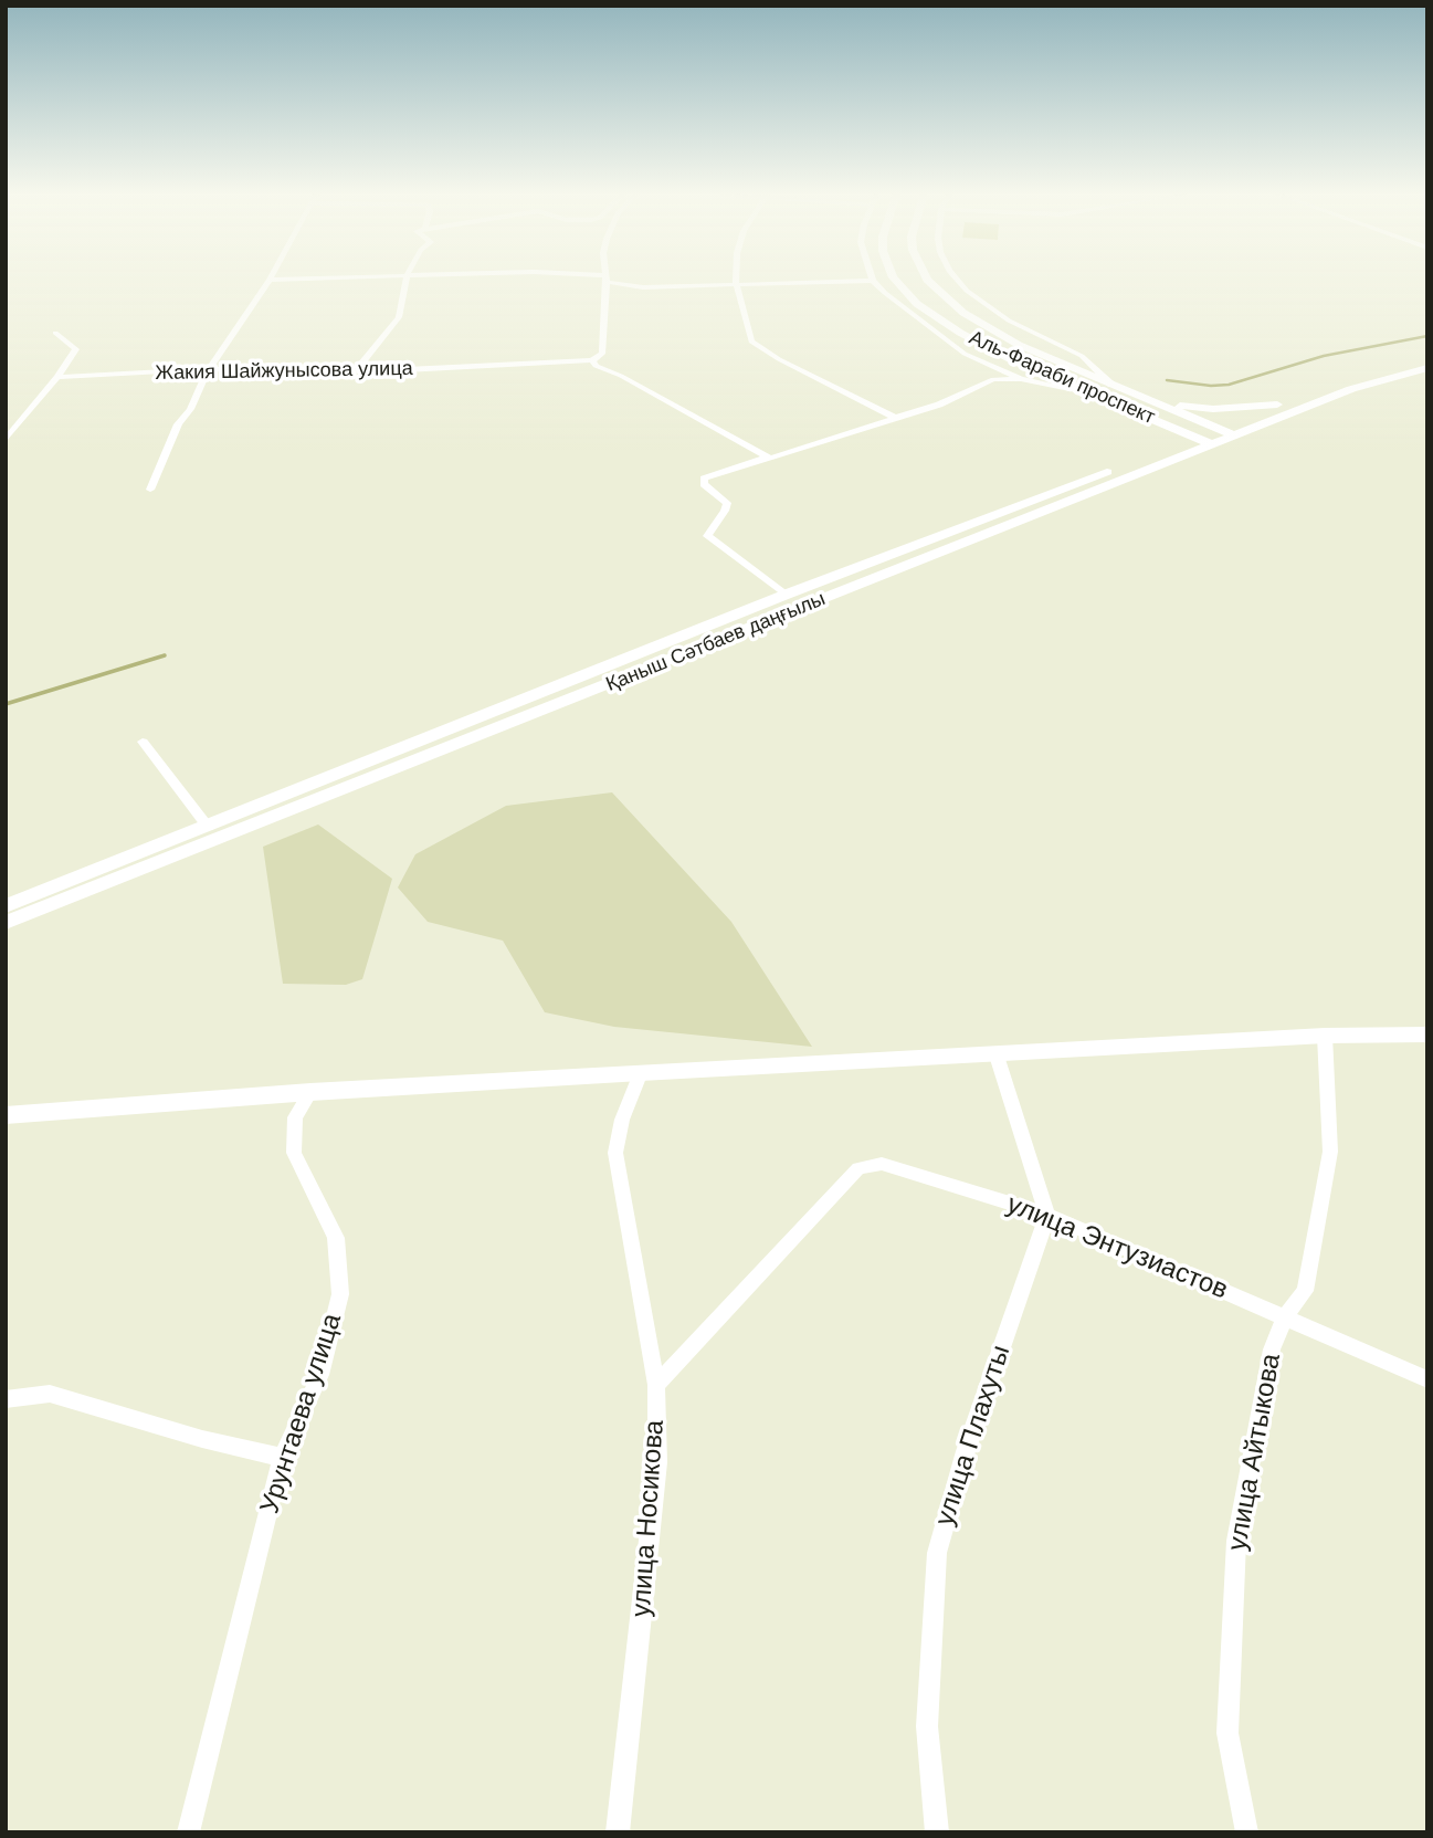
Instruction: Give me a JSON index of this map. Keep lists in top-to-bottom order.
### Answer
{
  "streets": {
    "main road": ["Аль-Фараби проспект", "Қаныш Сәтбаев даңғылы"],
    "street": [
      "Жакия Шайжунысова улица",
      "улица Энтузиастов",
      "Урунтаева улица",
      "улица Плахуты",
      "улица Айтыкова",
      "улица Носикова"
    ]
  },
  "crossings": [
    ["Аль-Фараби проспект", "Қаныш Сәтбаев даңғылы"],
    ["улица Энтузиастов", "улица Плахуты"],
    ["улица Энтузиастов", "улица Айтыкова"],
    ["улица Энтузиастов", "улица Носикова"]
  ]
}
